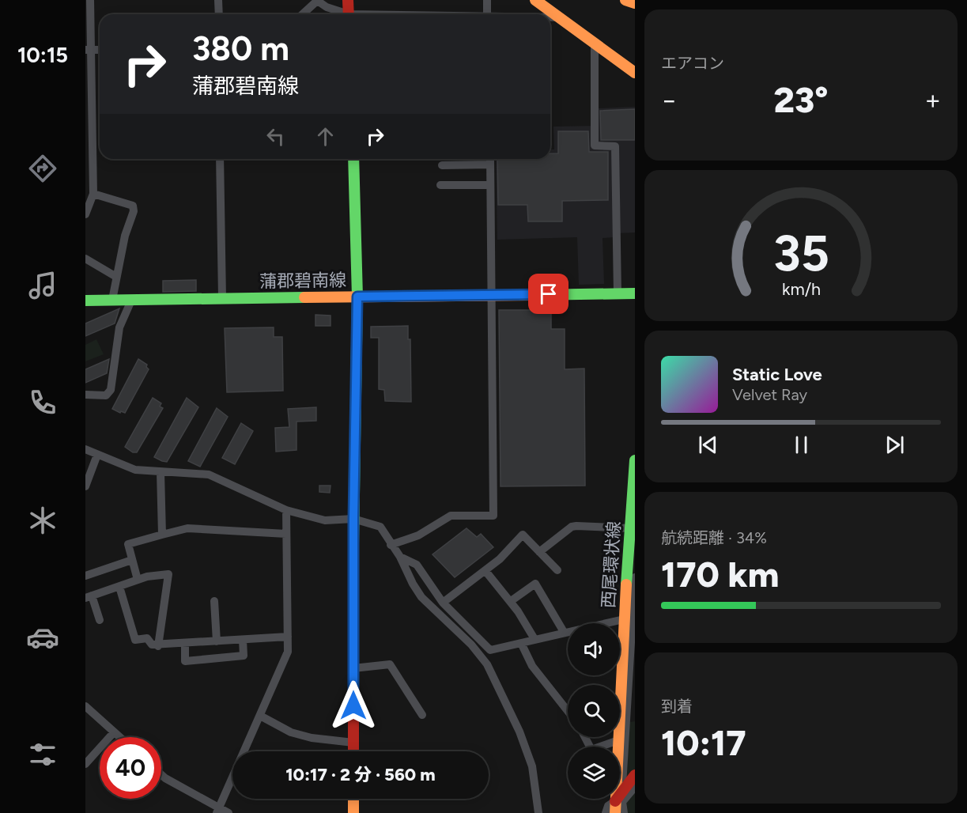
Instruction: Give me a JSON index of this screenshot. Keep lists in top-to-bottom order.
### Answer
{
  "streets": {
    "main road": ["蒲郡碧南線", "西尾環状線"]
  },
  "page": {
    "tabs": "10:15",
    "tile": [
      "エアコン",
      ["航続距離 · 34%", "170 km"],
      ["到着", "10:17"]
    ],
    "turn": ["380 m", "蒲郡碧南線"],
    "heat": ["−", "23°", "+"],
    "song": ["Static Love", "Velvet Ray"],
    "limit": "40",
    "trip": "10:17 · 2 分 · 560 m",
    "gauge": ["35", "km/h"]
  }
}
